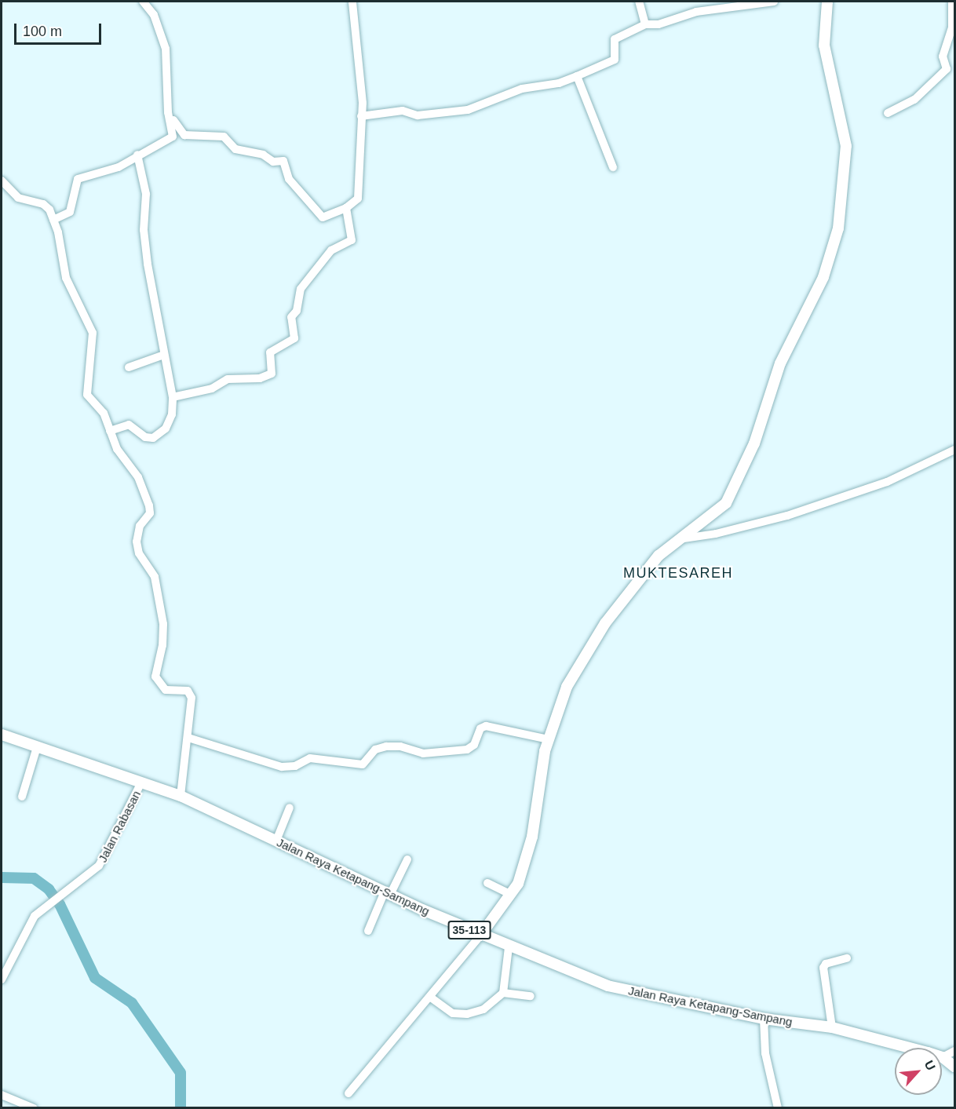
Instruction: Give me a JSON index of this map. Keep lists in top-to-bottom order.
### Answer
{
  "streets": {
    "main road": ["Jalan Raya Ketapang-Sampang", "35-113"],
    "street": ["Jalan Rabasan"]
  },
  "crossings": [
    ["Jalan Rabasan", "Jalan Raya Ketapang-Sampang"]
  ],
  "districts": ["MUKTESAREH"],
  "scale_bar": "100 m",
  "north": "top right"
}
